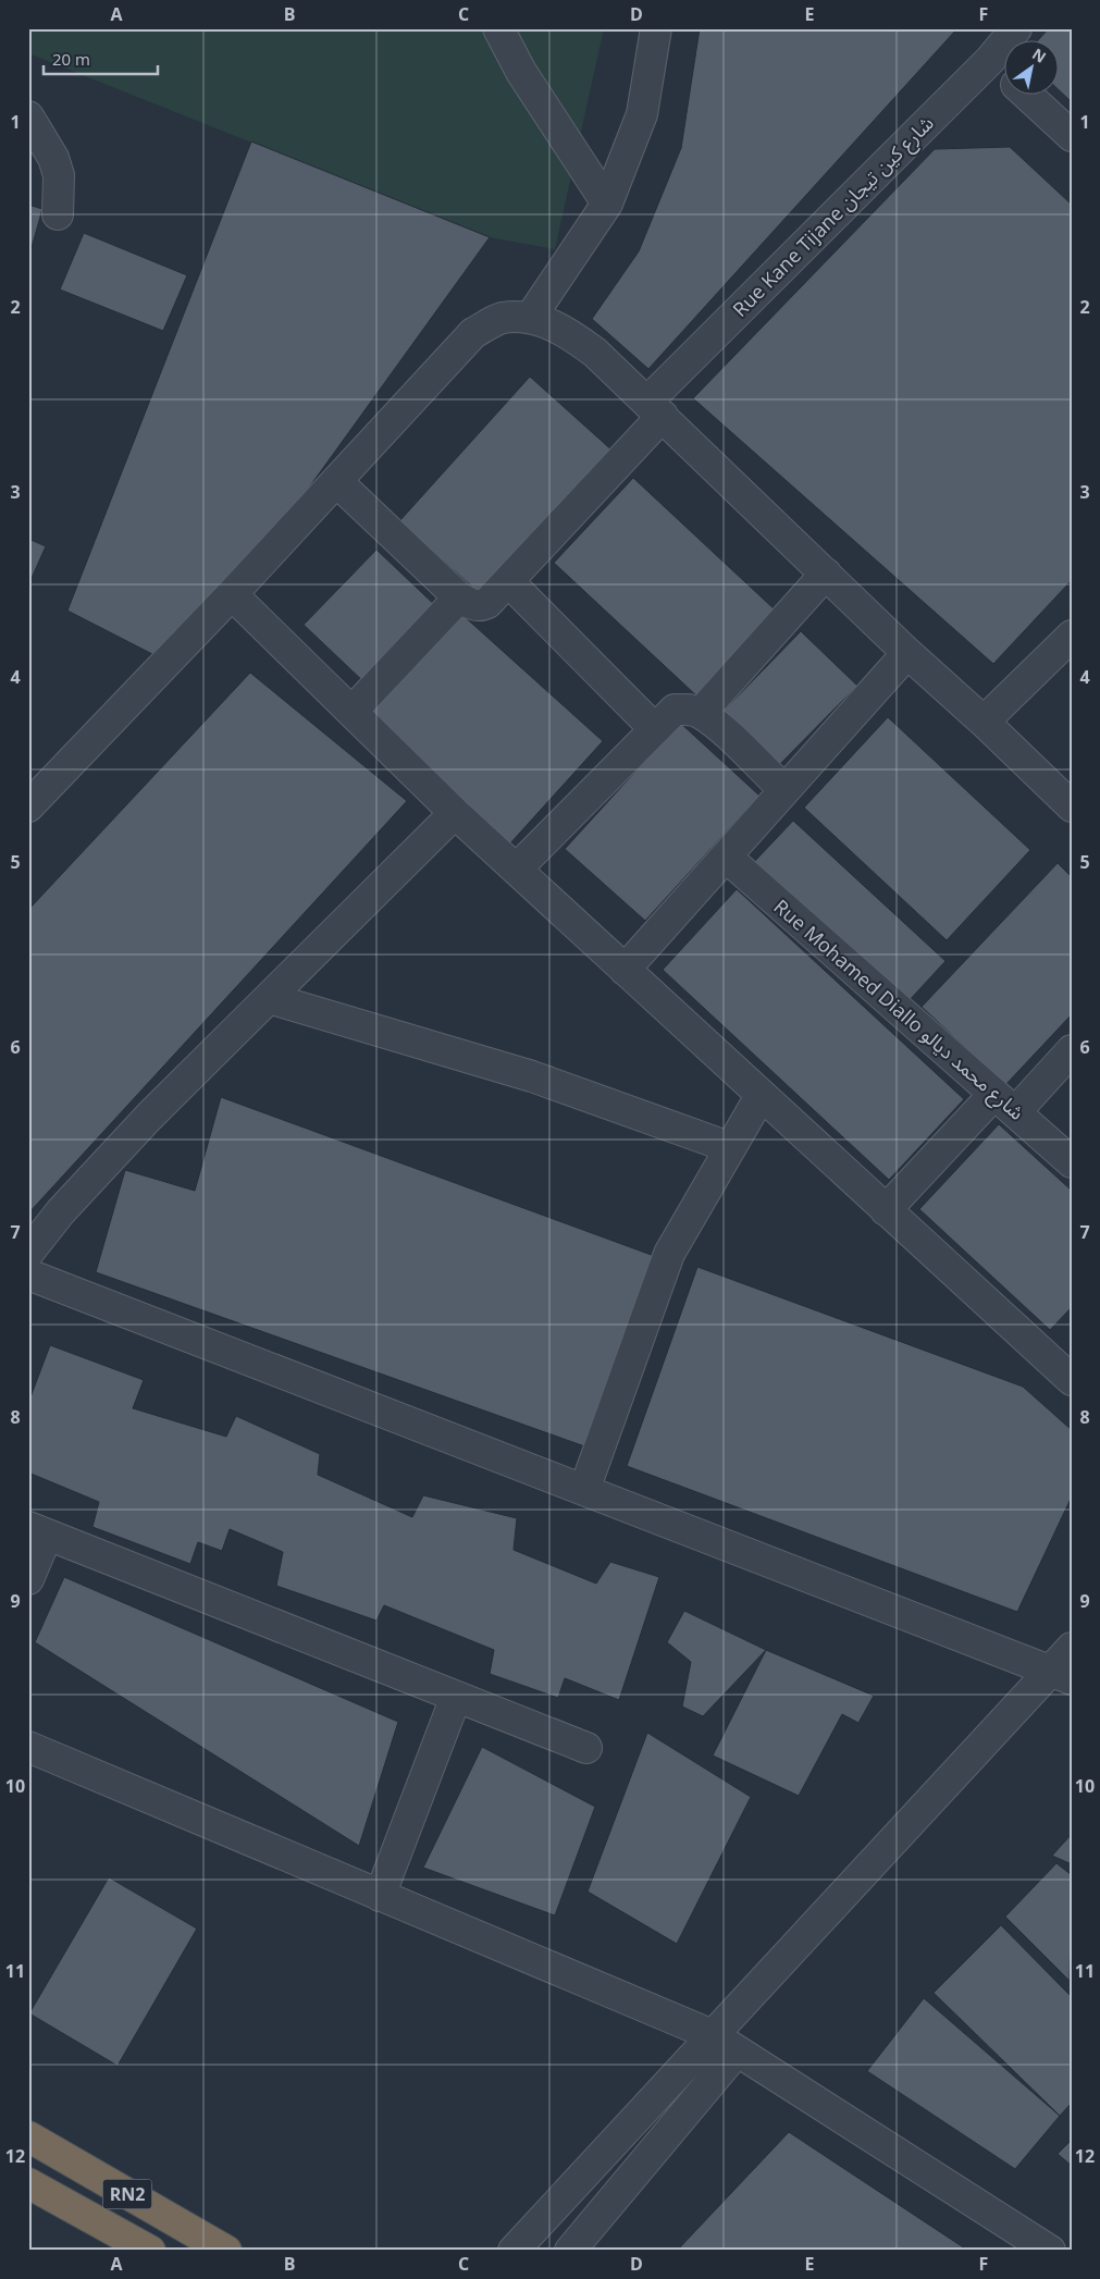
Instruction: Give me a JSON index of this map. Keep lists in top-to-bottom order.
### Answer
{
  "streets": {
    "highway": ["RN2"],
    "street": ["Rue Kane Tijane شارع كين تيجان", "Rue Mohamed Diallo شارع محمد ديالو"]
  },
  "scale_bar": "20 m",
  "north": "top right",
  "grid": {
    "columns": [
      "A",
      "B",
      "C",
      "D",
      "E",
      "F"
    ],
    "rows": [
      "1",
      "2",
      "3",
      "4",
      "5",
      "6",
      "7",
      "8",
      "9",
      "10",
      "11",
      "12"
    ]
  }
}
